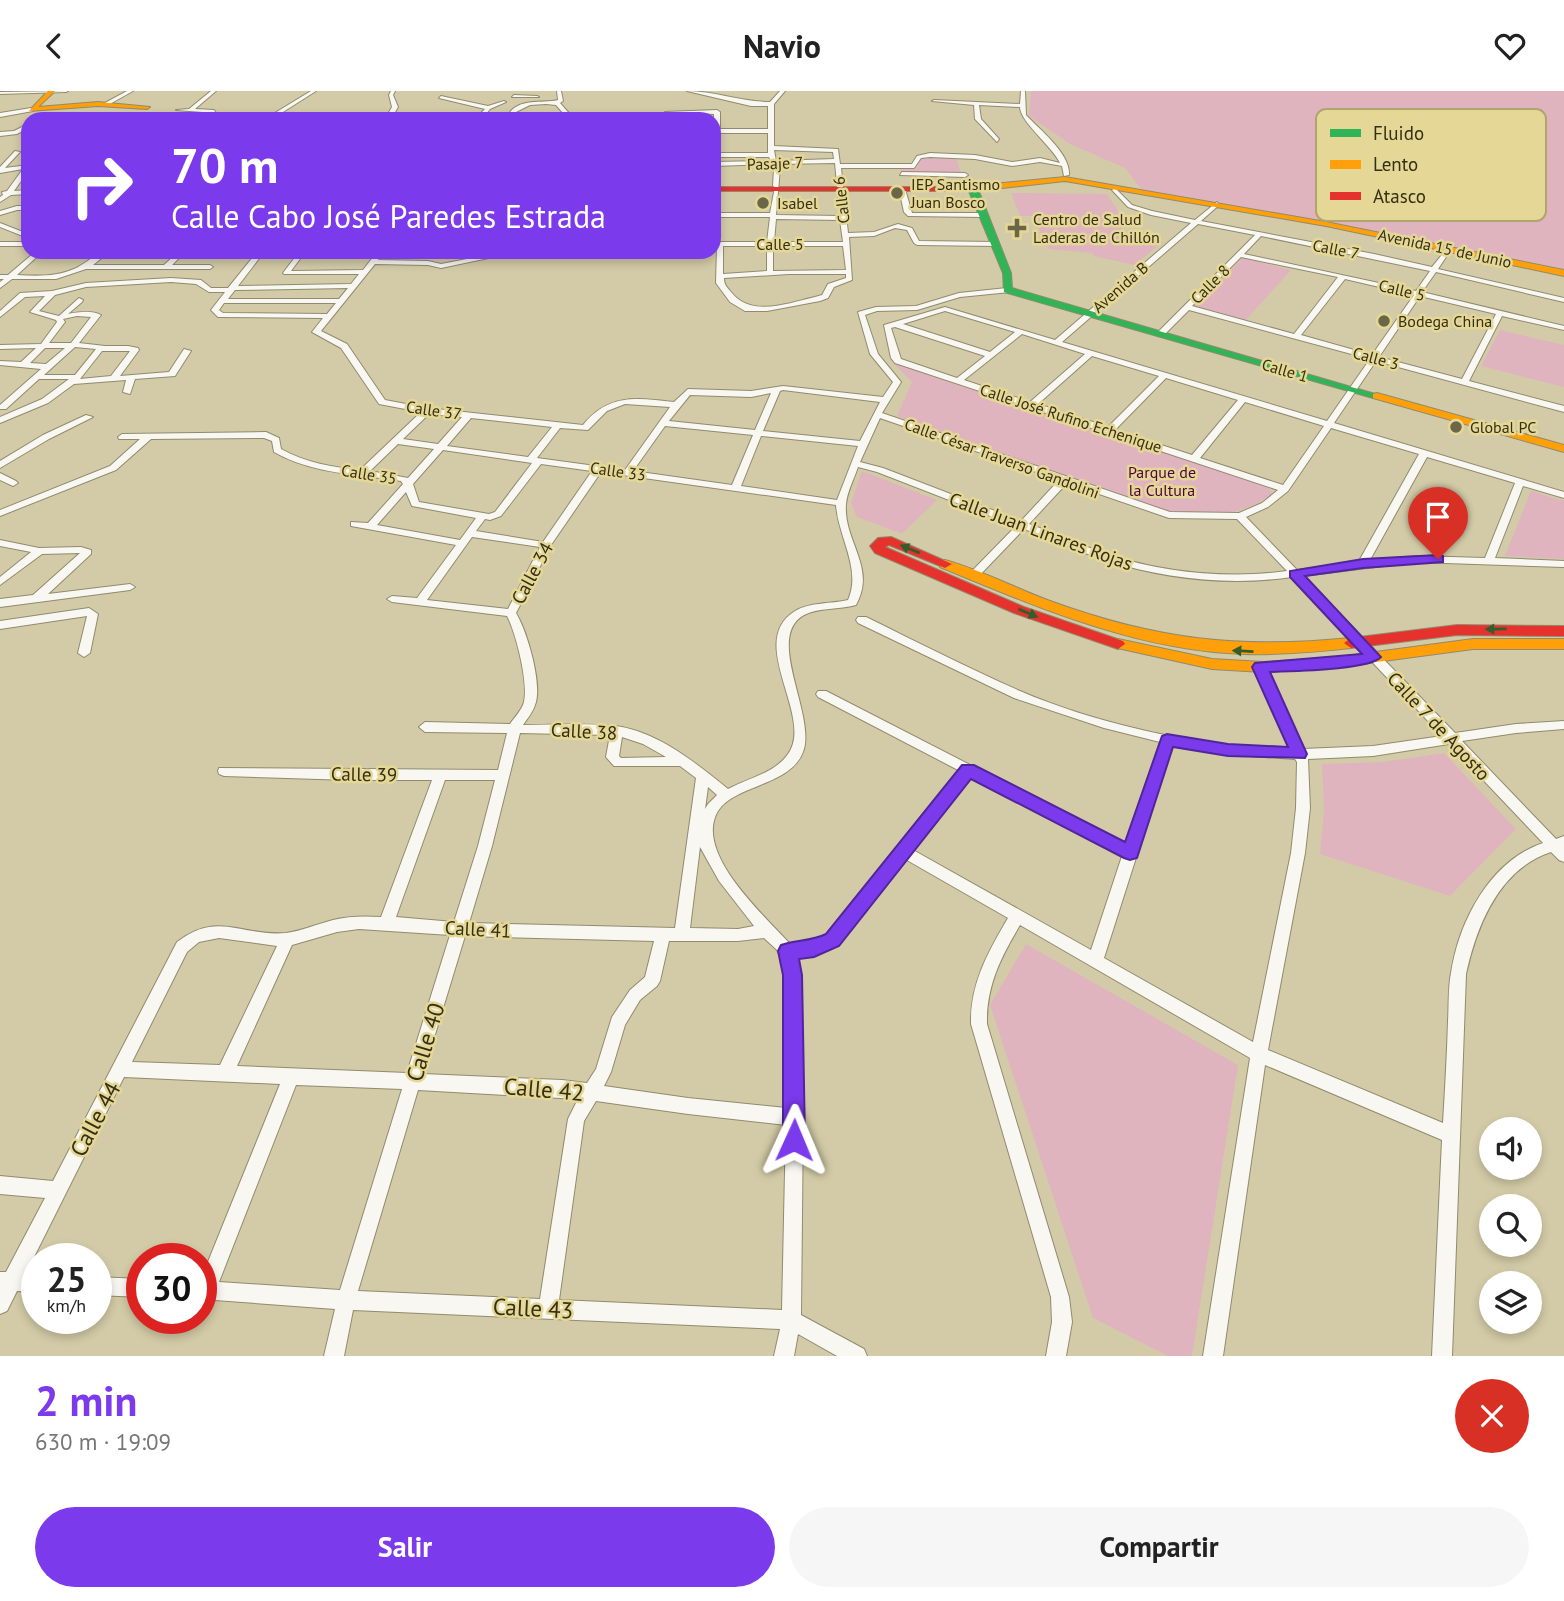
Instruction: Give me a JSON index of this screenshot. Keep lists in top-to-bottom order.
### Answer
{
  "streets": {
    "street": [
      "Pasaje 7",
      "Calle 6",
      "Calle 5",
      "Avenida 15 de Junio",
      "Calle 7",
      "Calle 8",
      "Avenida B",
      "Calle 3",
      "Calle 1",
      "Calle 37",
      "Calle José Rufino Echenique",
      "Calle César Traverso Gandolini",
      "Calle 33",
      "Calle 35",
      "Calle Juan Linares Rojas",
      "Calle 34",
      "Calle 7 de Agosto",
      "Calle 38",
      "Calle 39",
      "Calle 41",
      "Calle 40",
      "Calle 42",
      "Calle 44",
      "Calle 43"
    ]
  },
  "crossings": [
    ["Pasaje 7", "Calle 6"],
    ["Calle 6", "Calle 5"],
    ["Calle 6", "Avenida 15 de Junio"],
    ["Calle 5", "Calle 8"],
    ["Avenida 15 de Junio", "Calle 7"],
    ["Avenida 15 de Junio", "Avenida B"],
    ["Calle 7", "Calle 8"],
    ["Calle 7", "Avenida B"],
    ["Calle 8", "Calle 3"],
    ["Calle 8", "Calle 1"],
    ["Avenida B", "Calle 1"],
    ["Calle José Rufino Echenique", "Calle César Traverso Gandolini"],
    ["Calle César Traverso Gandolini", "Calle 7 de Agosto"],
    ["Calle 33", "Calle 35"],
    ["Calle 33", "Calle 34"],
    ["Calle Juan Linares Rojas", "Calle 7 de Agosto"],
    ["Calle 38", "Calle 40"],
    ["Calle 39", "Calle 40"],
    ["Calle 41", "Calle 40"],
    ["Calle 41", "Calle 44"],
    ["Calle 40", "Calle 42"],
    ["Calle 40", "Calle 43"],
    ["Calle 42", "Calle 44"]
  ],
  "parks": ["Parque de la Cultura"],
  "places": {
    "other": [
      "IEP Santismo Juan Bosco",
      "Isabel",
      "Bodega China",
      "Global PC"
    ],
    "health": ["Centro de Salud Laderas de Chillón"]
  },
  "legend": ["Fluido", "Lento", "Atasco"],
  "page": {
    "header": "Navio",
    "turn": ["70 m", "Calle Cabo José Paredes Estrada"],
    "speed": "25 km/h",
    "limit": "30",
    "heading": ["2 min", "630 m · 19:09"],
    "buttons": ["Salir", "Compartir"]
  }
}
